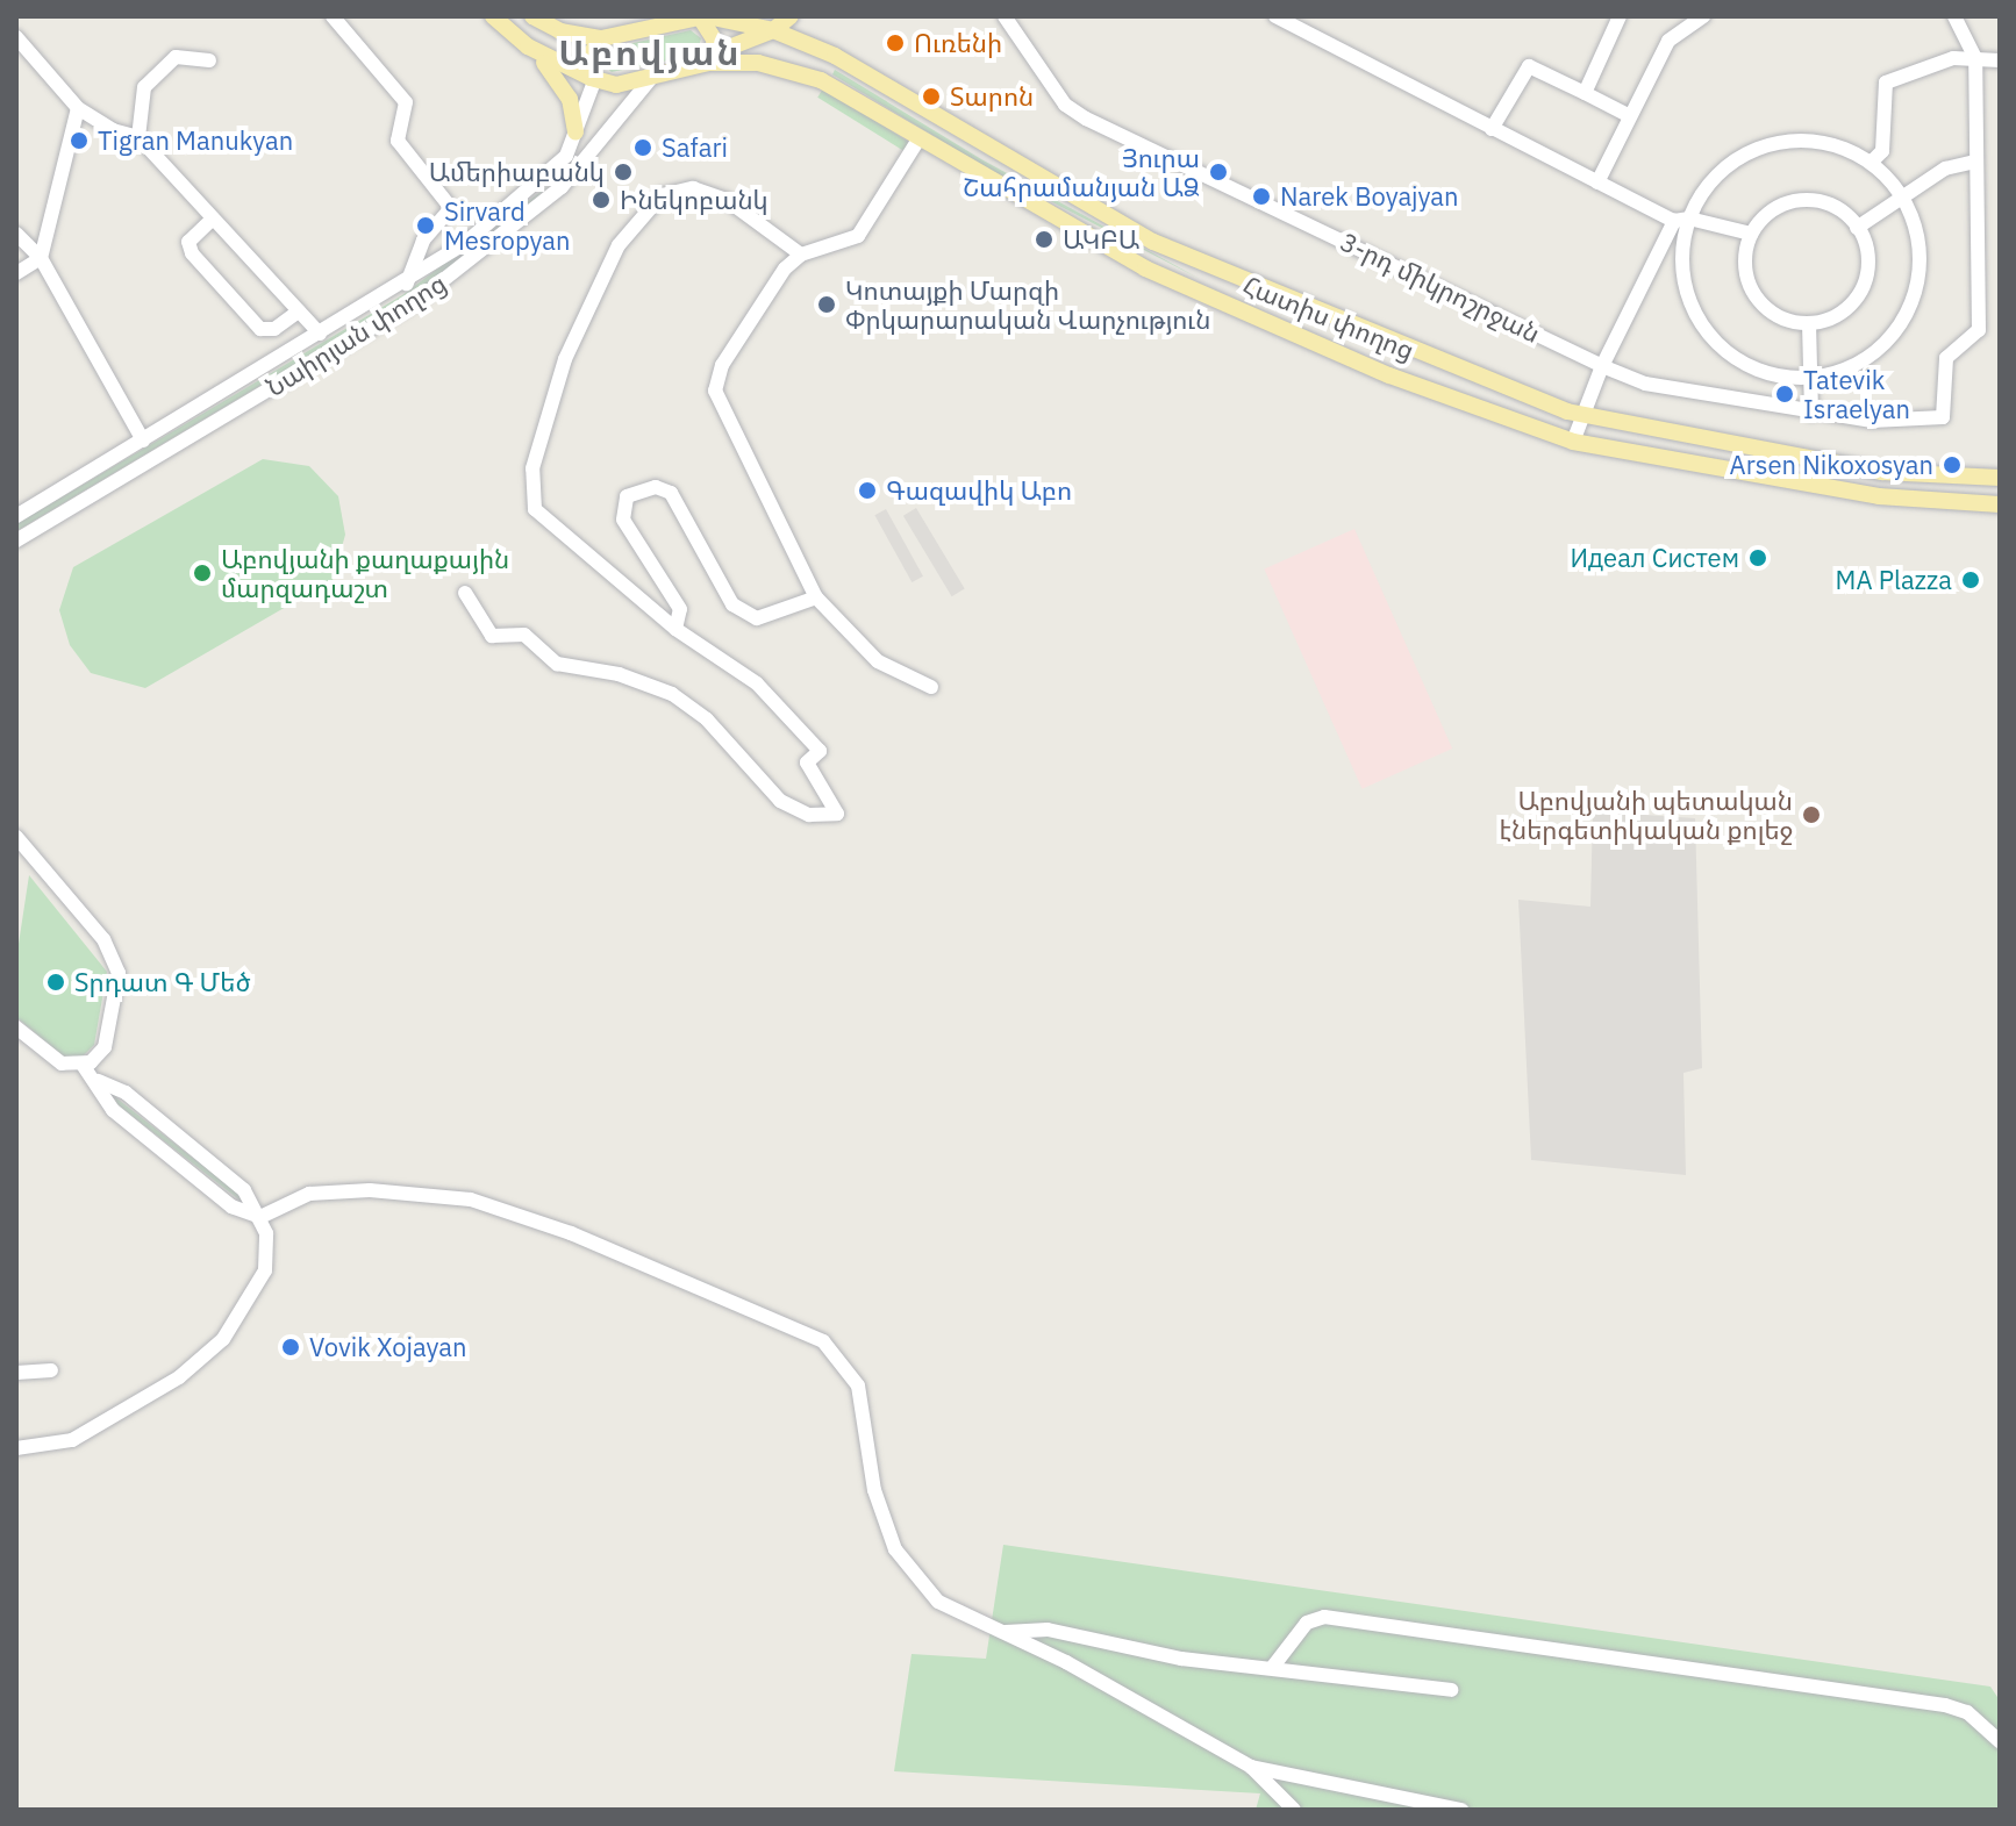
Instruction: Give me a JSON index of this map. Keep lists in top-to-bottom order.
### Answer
{
  "streets": {
    "main road": ["Հատիս փողոց"],
    "street": ["3-րդ միկրոշրջան", "Նաիրյան փողոց"]
  },
  "districts": ["Աբովյան"],
  "places": [
    "Ուռենի",
    "Տարոն",
    "Tigran Manukyan",
    "Safari",
    "Ամերիաբանկ",
    "Յուրա Շահրամանյան ԱՁ",
    "Narek Boyajyan",
    "Ինեկոբանկ",
    "Sirvard Mesropyan",
    "ԱԿԲԱ",
    "Կոտայքի Մարզի Փրկարարական Վարչություն",
    "Tatevik Israelyan",
    "Arsen Nikoxosyan",
    "Գազավիկ Աբո",
    "Идеал Систем",
    "Աբովյանի քաղաքային մարզադաշտ",
    "MA Plazza",
    "Աբովյանի պետական էներգետիկական քոլեջ",
    "Տրդատ Գ Մեծ",
    "Vovik Xojayan"
  ]
}
